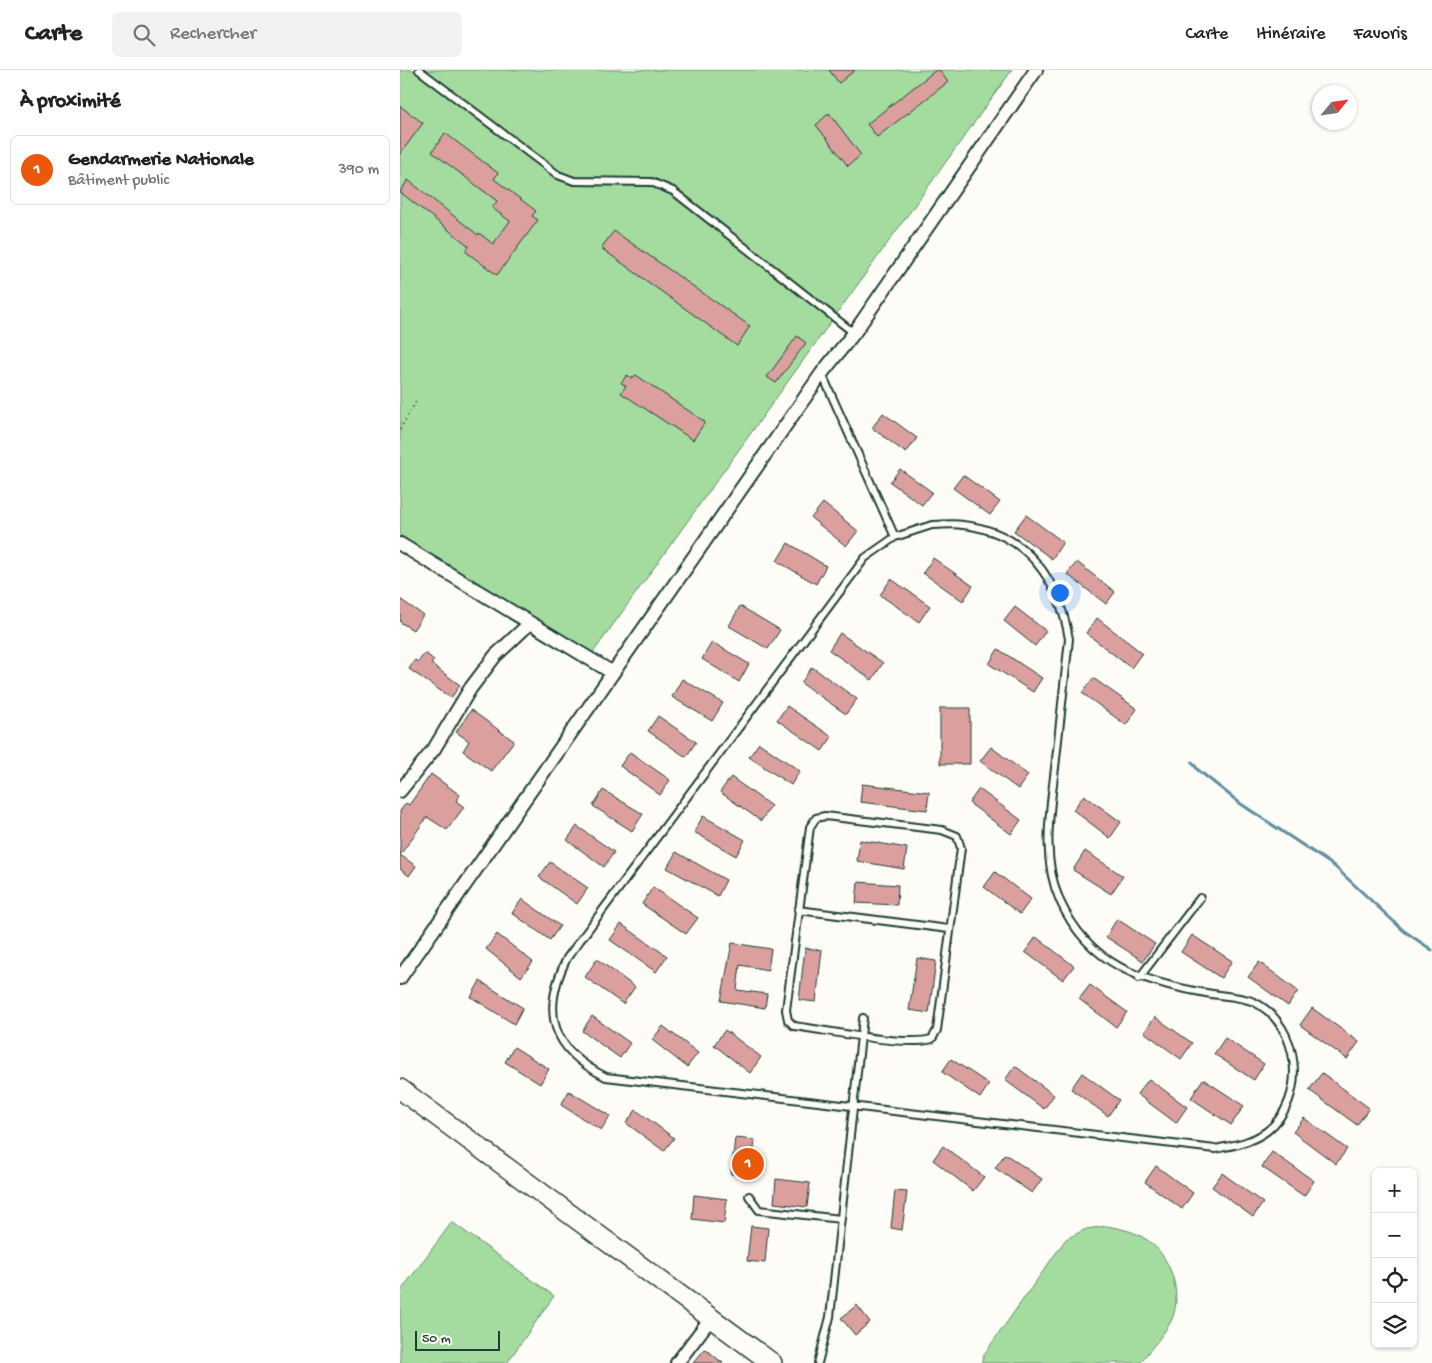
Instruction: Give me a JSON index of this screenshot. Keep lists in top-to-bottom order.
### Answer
{
  "scale_bar": "50 m",
  "north": "top right",
  "page": {
    "header": "Carte",
    "search": "Rechercher",
    "nav": ["Carte", "Itinéraire", "Favoris"],
    "heading": "À proximité",
    "list": [
      {
        "mark": "1",
        "name": "Gendarmerie Nationale",
        "note": "Bâtiment public",
        "value": "390 m"
      }
    ],
    "pins": "1",
    "map_buttons": ["+", "−"],
    "scale": "50 m"
  }
}
